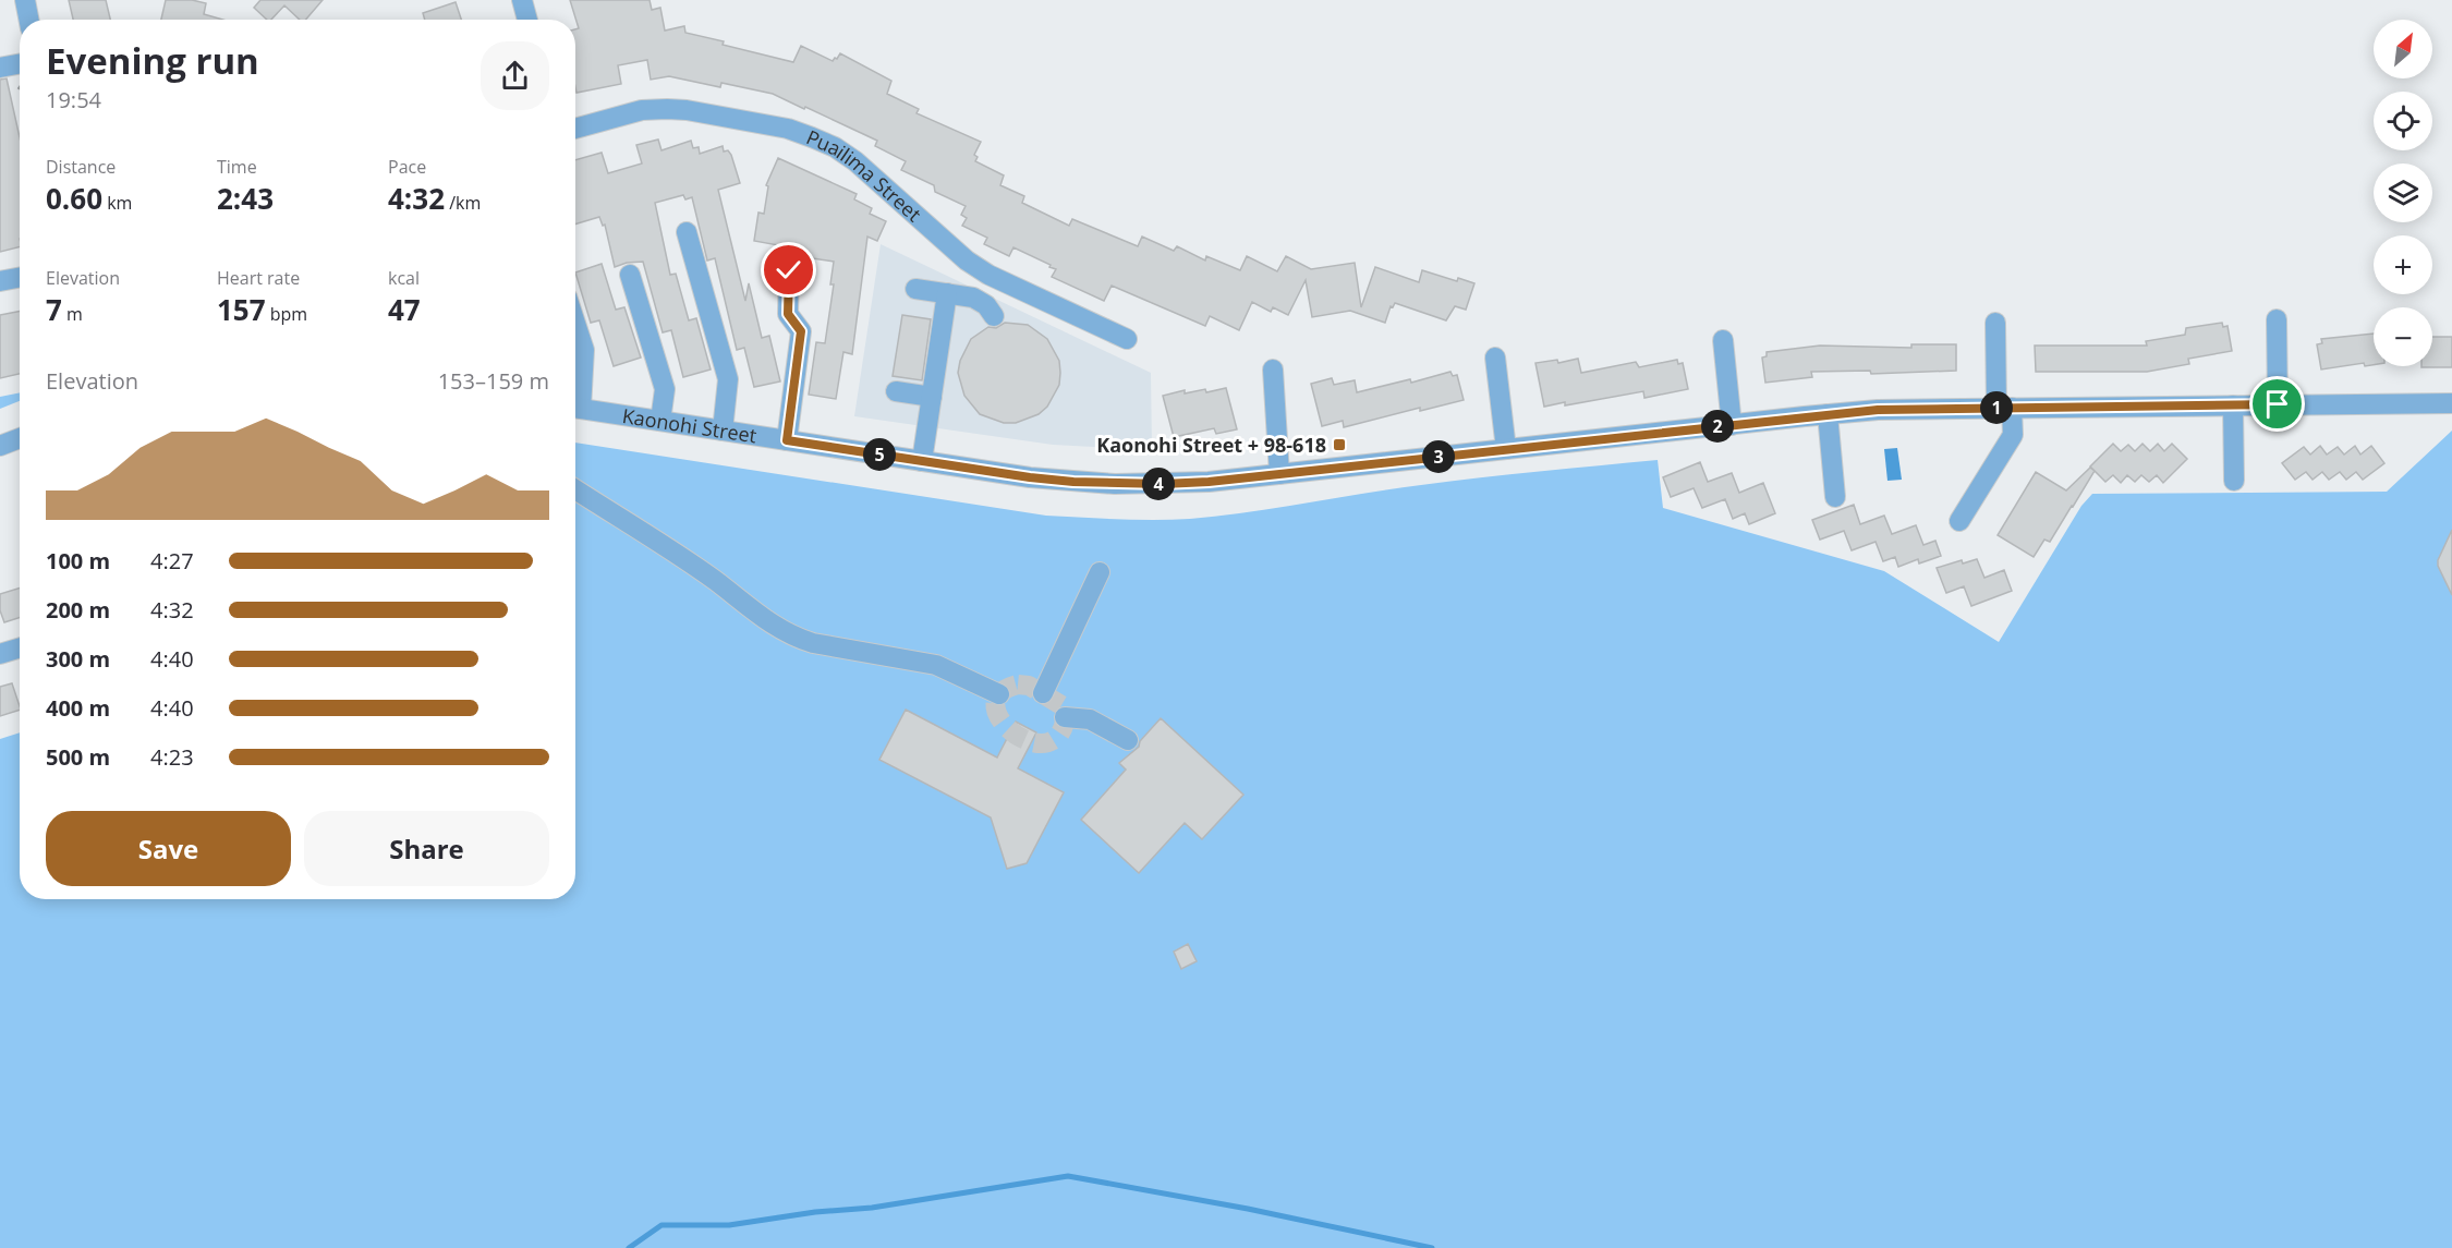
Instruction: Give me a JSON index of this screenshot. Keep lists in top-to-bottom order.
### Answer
{
  "streets": {
    "street": ["Puailima Street", "Kaonohi Street"]
  },
  "places": {
    "transit": ["Kaonohi Street + 98-618"]
  },
  "north": "top right",
  "page": {
    "map_buttons": ["+", "−"],
    "heading": ["Evening run", "19:54"],
    "stats": [
      ["Distance", "0.60 km"],
      ["Time", "2:43"],
      ["Pace", "4:32 /km"],
      ["Elevation", "7 m"],
      ["Heart rate", "157 bpm"],
      ["kcal", "47"]
    ],
    "chart": ["Elevation", "153–159 m"],
    "pins": [
      "1",
      "2",
      "5",
      "3",
      "4"
    ],
    "list": [
      {
        "name": "100 m",
        "note": "4:27"
      },
      {
        "name": "200 m",
        "note": "4:32"
      },
      {
        "name": "300 m",
        "note": "4:40"
      },
      {
        "name": "400 m",
        "note": "4:40"
      },
      {
        "name": "500 m",
        "note": "4:23"
      }
    ],
    "buttons": ["Save", "Share"]
  }
}
